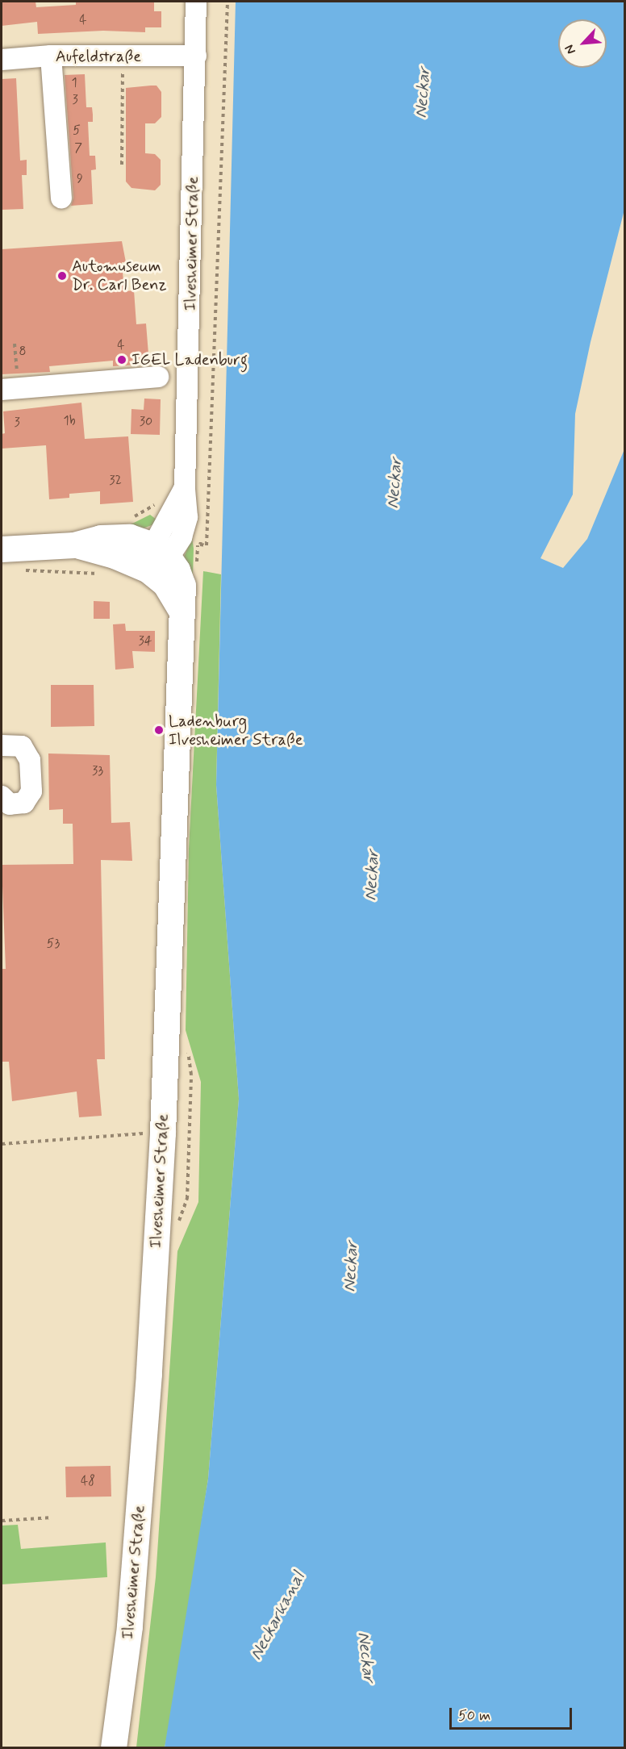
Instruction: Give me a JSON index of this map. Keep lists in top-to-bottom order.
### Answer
{
  "streets": {
    "main road": ["Ilvesheimer Straße"],
    "street": ["Aufeldstraße"]
  },
  "crossings": [
    ["Aufeldstraße", "Ilvesheimer Straße"]
  ],
  "water": ["Neckar", "Neckarkanal"],
  "places": ["Automuseum Dr. Carl Benz", "IGEL Ladenburg", "Ladenburg Ilvesheimer Straße"],
  "house_numbers": [
    "4",
    "1",
    "3",
    "5",
    "7",
    "9",
    "4",
    "8",
    "1b",
    "30",
    "3",
    "32",
    "34",
    "33",
    "53",
    "48"
  ],
  "scale_bar": "50 m",
  "north": "bottom left"
}
